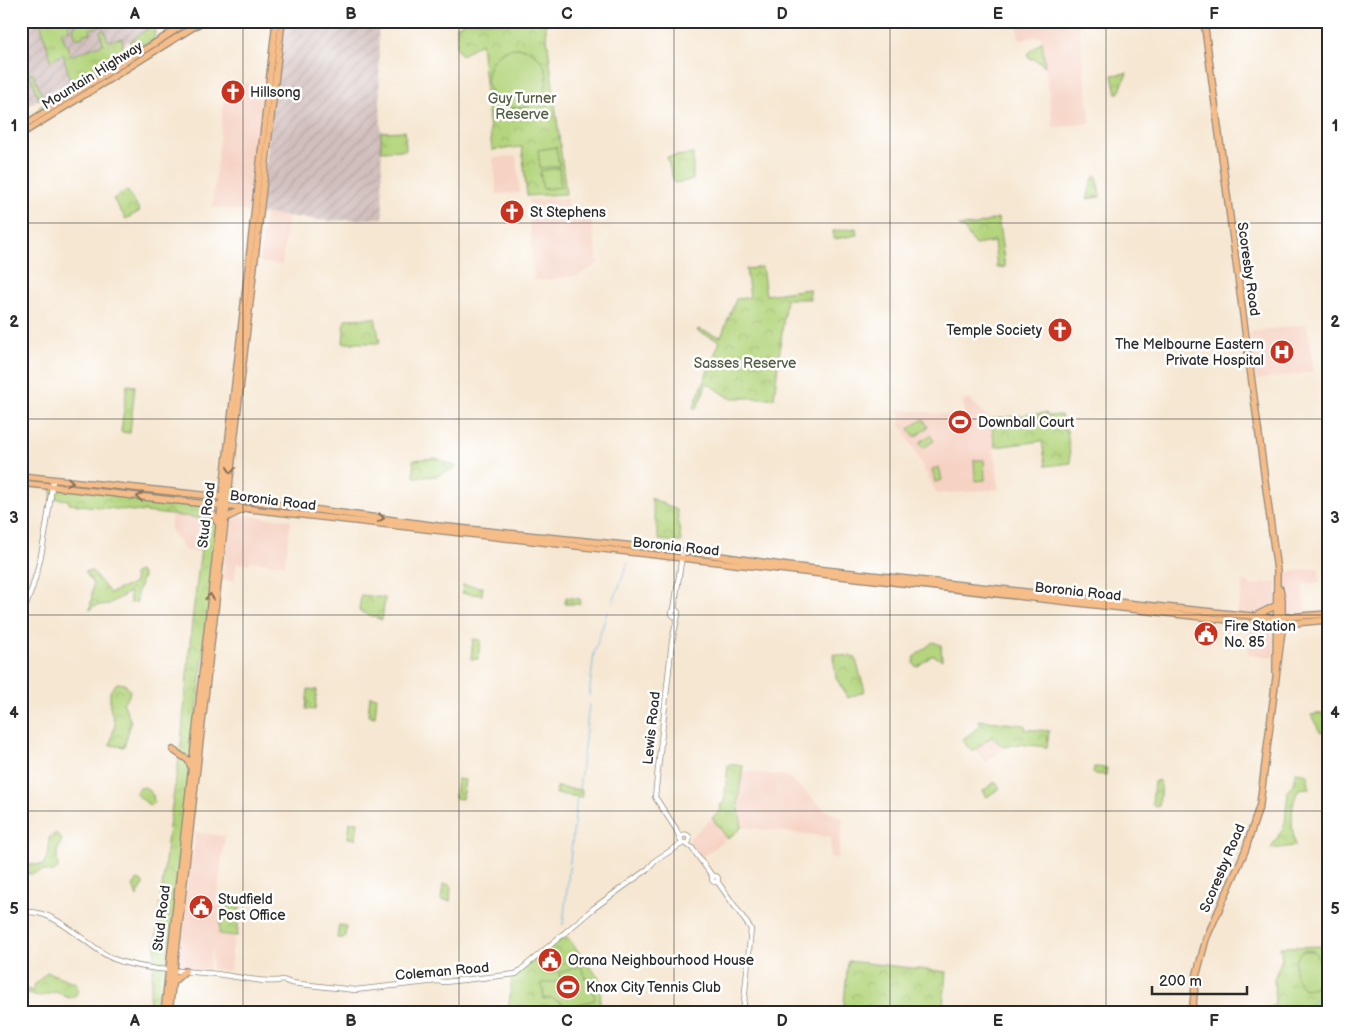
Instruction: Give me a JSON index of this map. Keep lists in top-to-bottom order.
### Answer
{
  "streets": {
    "main road": [
      "Mountain Highway",
      "Scoresby Road",
      "Boronia Road",
      "Stud Road"
    ],
    "street": ["Lewis Road", "Coleman Road"]
  },
  "crossings": [
    ["Scoresby Road", "Boronia Road"],
    ["Boronia Road", "Stud Road"],
    ["Boronia Road", "Lewis Road"],
    ["Stud Road", "Coleman Road"],
    ["Lewis Road", "Coleman Road"]
  ],
  "parks": ["Guy Turner Reserve", "Sasses Reserve"],
  "places": {
    "church": ["Hillsong", "St Stephens", "Temple Society"],
    "hospital": ["The Melbourne Eastern Private Hospital"],
    "sports": ["Downball Court", "Knox City Tennis Club"],
    "public building": ["Fire Station No. 85", "Studfield Post Office", "Orana Neighbourhood House"]
  },
  "scale_bar": "200 m",
  "grid": {
    "columns": [
      "A",
      "B",
      "C",
      "D",
      "E",
      "F"
    ],
    "rows": [
      "1",
      "2",
      "3",
      "4",
      "5"
    ]
  }
}
